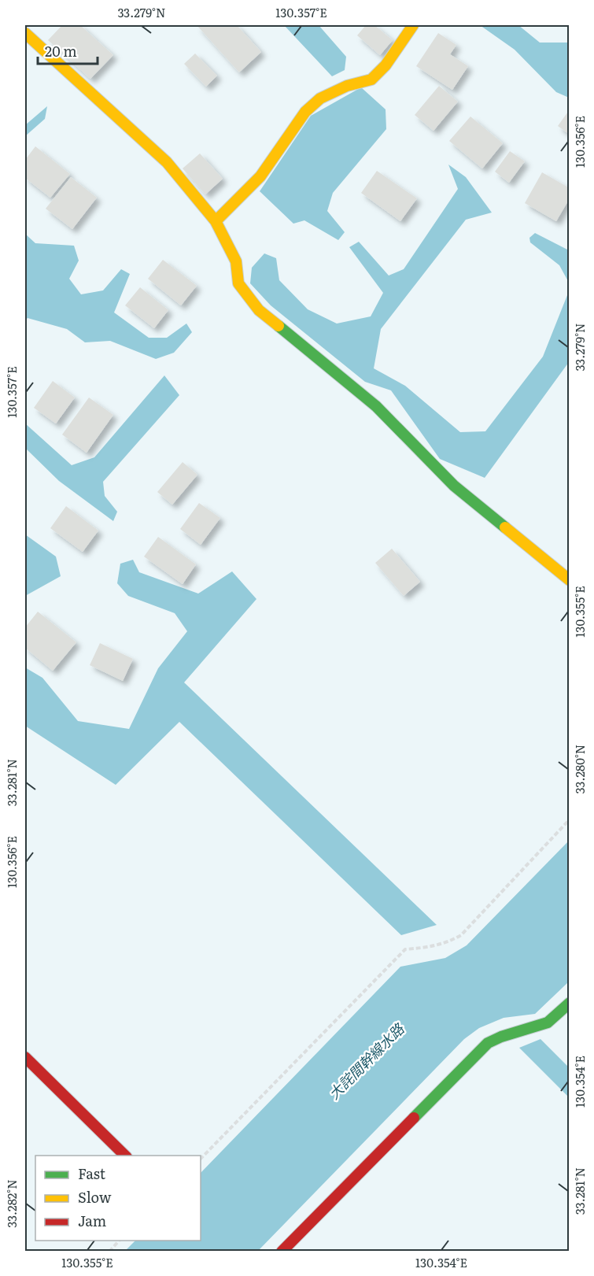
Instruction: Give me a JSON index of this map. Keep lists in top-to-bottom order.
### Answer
{
  "water": ["大詫間幹線水路"],
  "legend": ["Fast", "Slow", "Jam"],
  "scale_bar": "20 m",
  "coordinates": [
    "33.279°N",
    "130.357°E",
    "130.356°E",
    "130.355°E",
    "33.280°N",
    "33.281°N",
    "130.354°E",
    "33.282°N"
  ]
}
